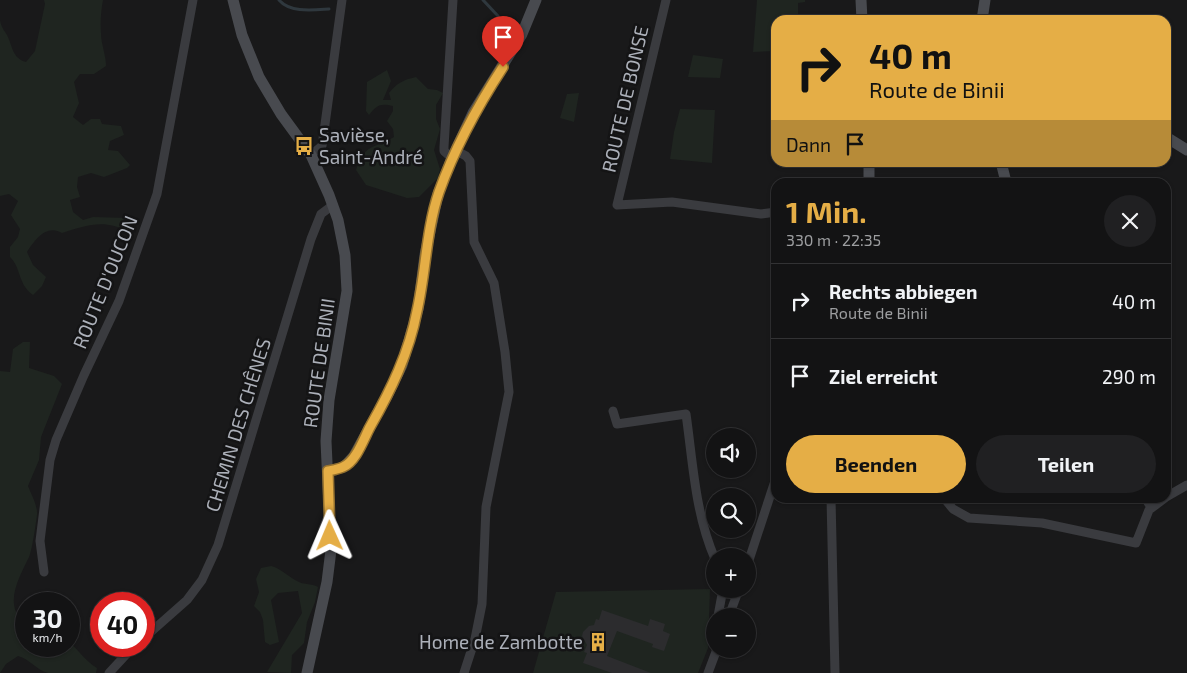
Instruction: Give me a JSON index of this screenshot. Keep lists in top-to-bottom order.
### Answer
{
  "streets": {
    "street": [
      "ROUTE DE BONSE",
      "ROUTE D'OUCON",
      "ROUTE DE BINII",
      "CHEMIN DES CHÊNES"
    ]
  },
  "crossings": [
    ["ROUTE DE BINII", "CHEMIN DES CHÊNES"]
  ],
  "places": {
    "bus stop": ["Savièse, Saint-André"],
    "building": ["Home de Zambotte"]
  },
  "page": {
    "turn": ["40 m", "Route de Binii"],
    "then": "Dann",
    "heading": ["1 Min.", "330 m · 22:35"],
    "list": [
      {
        "name": "Rechts abbiegen",
        "note": "Route de Binii",
        "value": "40 m"
      },
      {
        "name": "Ziel erreicht",
        "value": "290 m"
      }
    ],
    "buttons": ["Beenden", "Teilen"],
    "map_buttons": ["+", "−"],
    "speed": "30 km/h",
    "limit": "40"
  }
}
